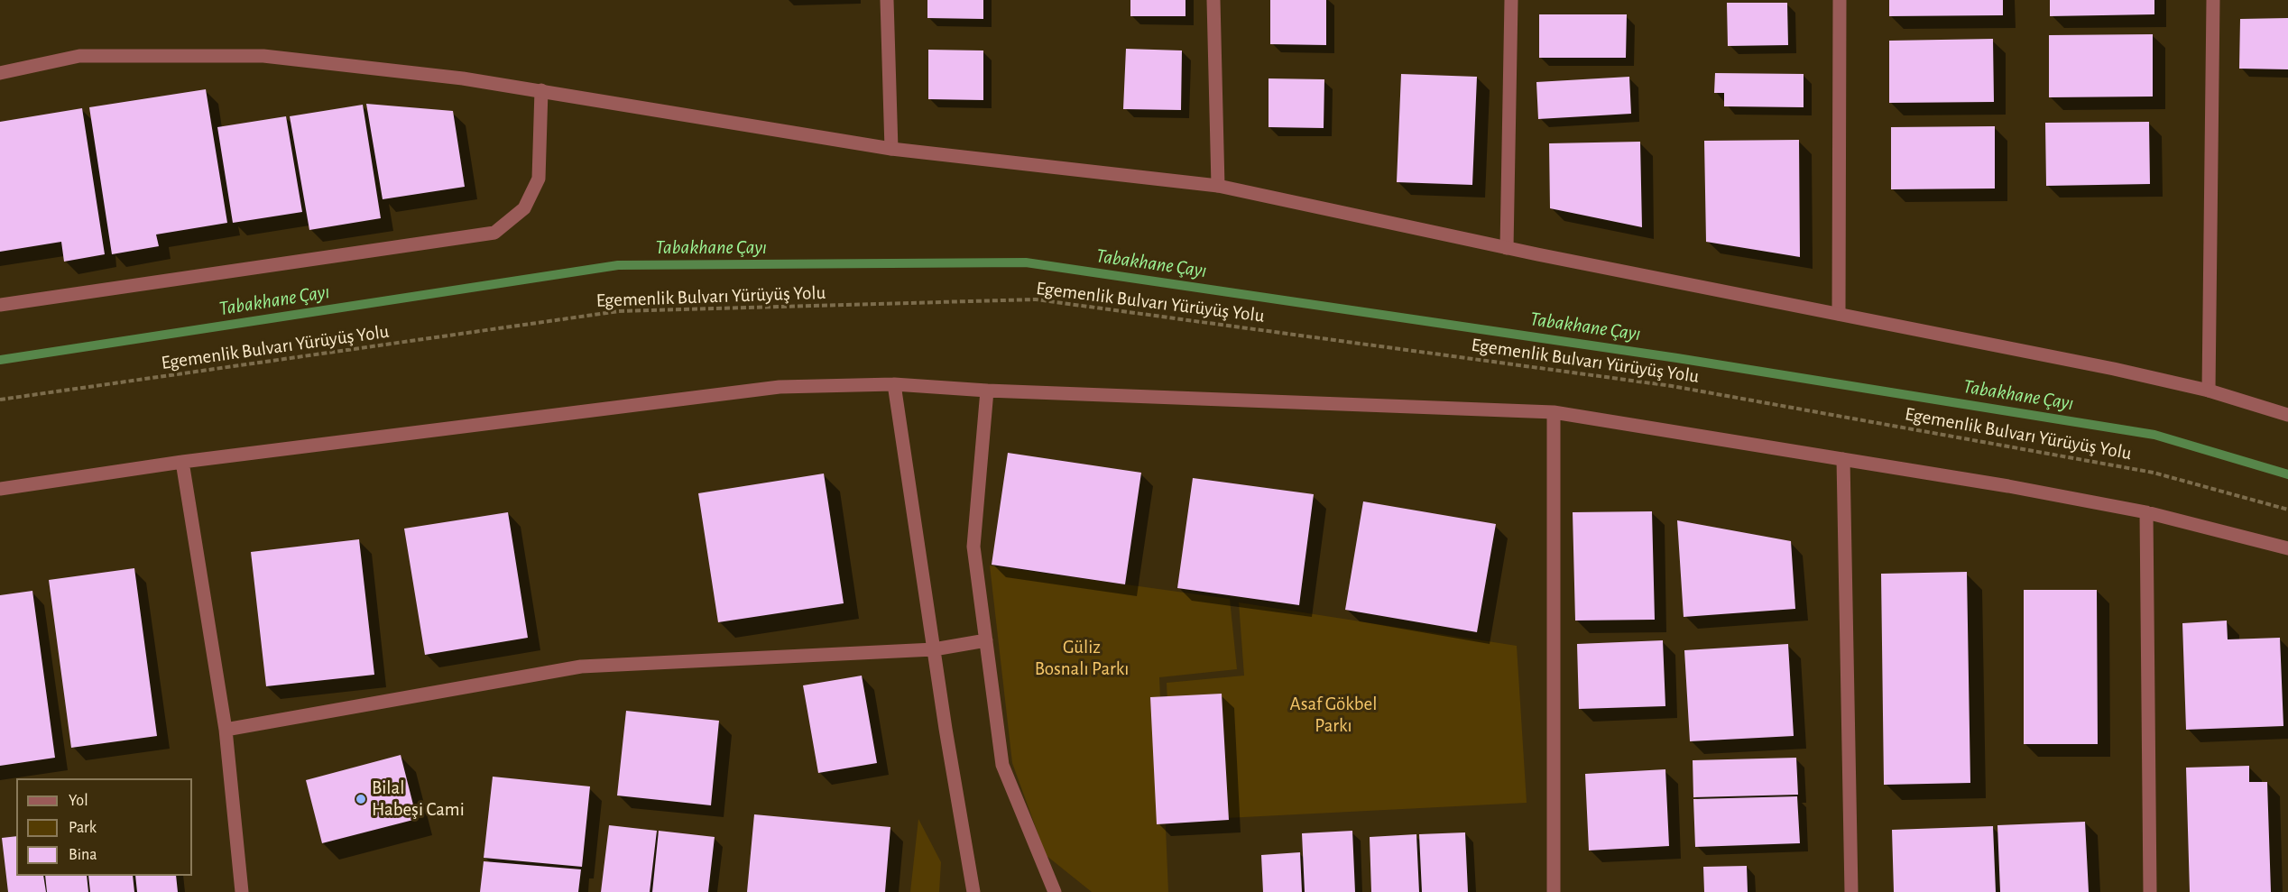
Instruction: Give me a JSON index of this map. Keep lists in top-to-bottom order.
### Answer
{
  "streets": {
    "path": ["Egemenlik Bulvarı Yürüyüş Yolu"]
  },
  "water": ["Tabakhane Çayı"],
  "parks": ["Güliz Bosnalı Parkı", "Asaf Gökbel Parkı"],
  "places": ["Bilal Habeşi Cami"],
  "legend": ["Yol", "Park", "Bina"]
}
